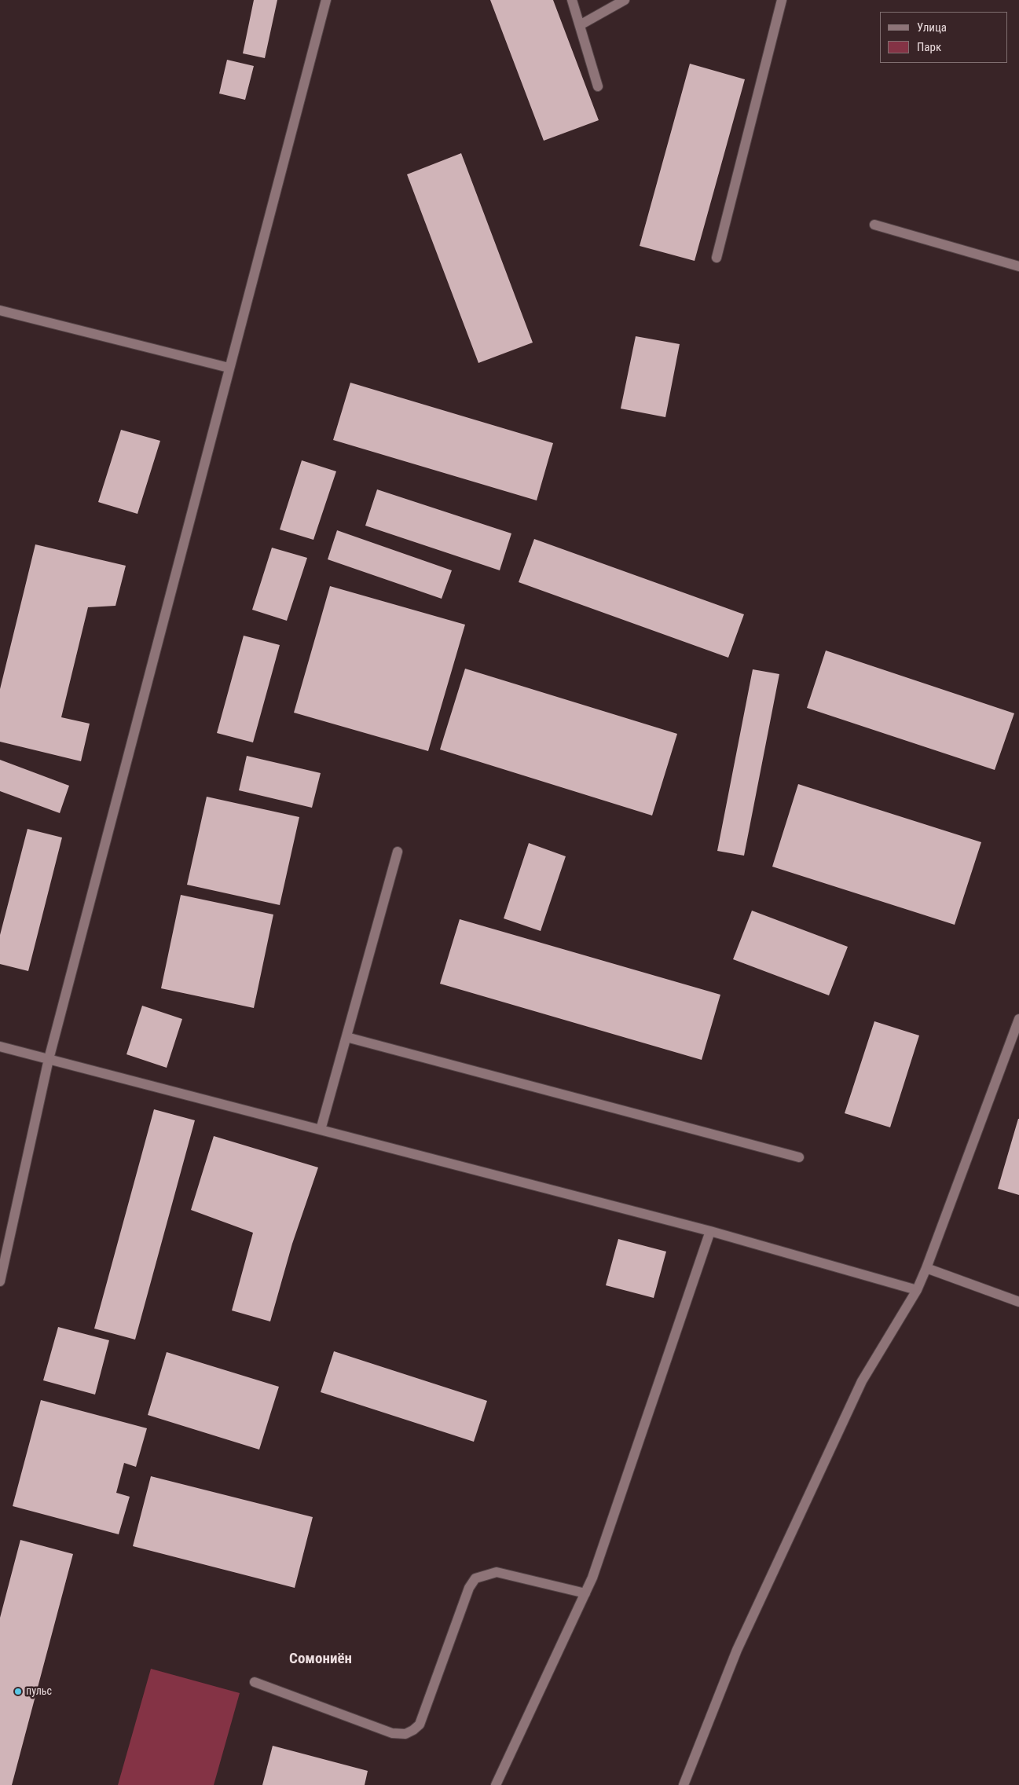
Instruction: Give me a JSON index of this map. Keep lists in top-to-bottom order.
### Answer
{
  "districts": ["Сомониён"],
  "places": ["пульс"],
  "legend": ["Улица", "Парк"]
}
